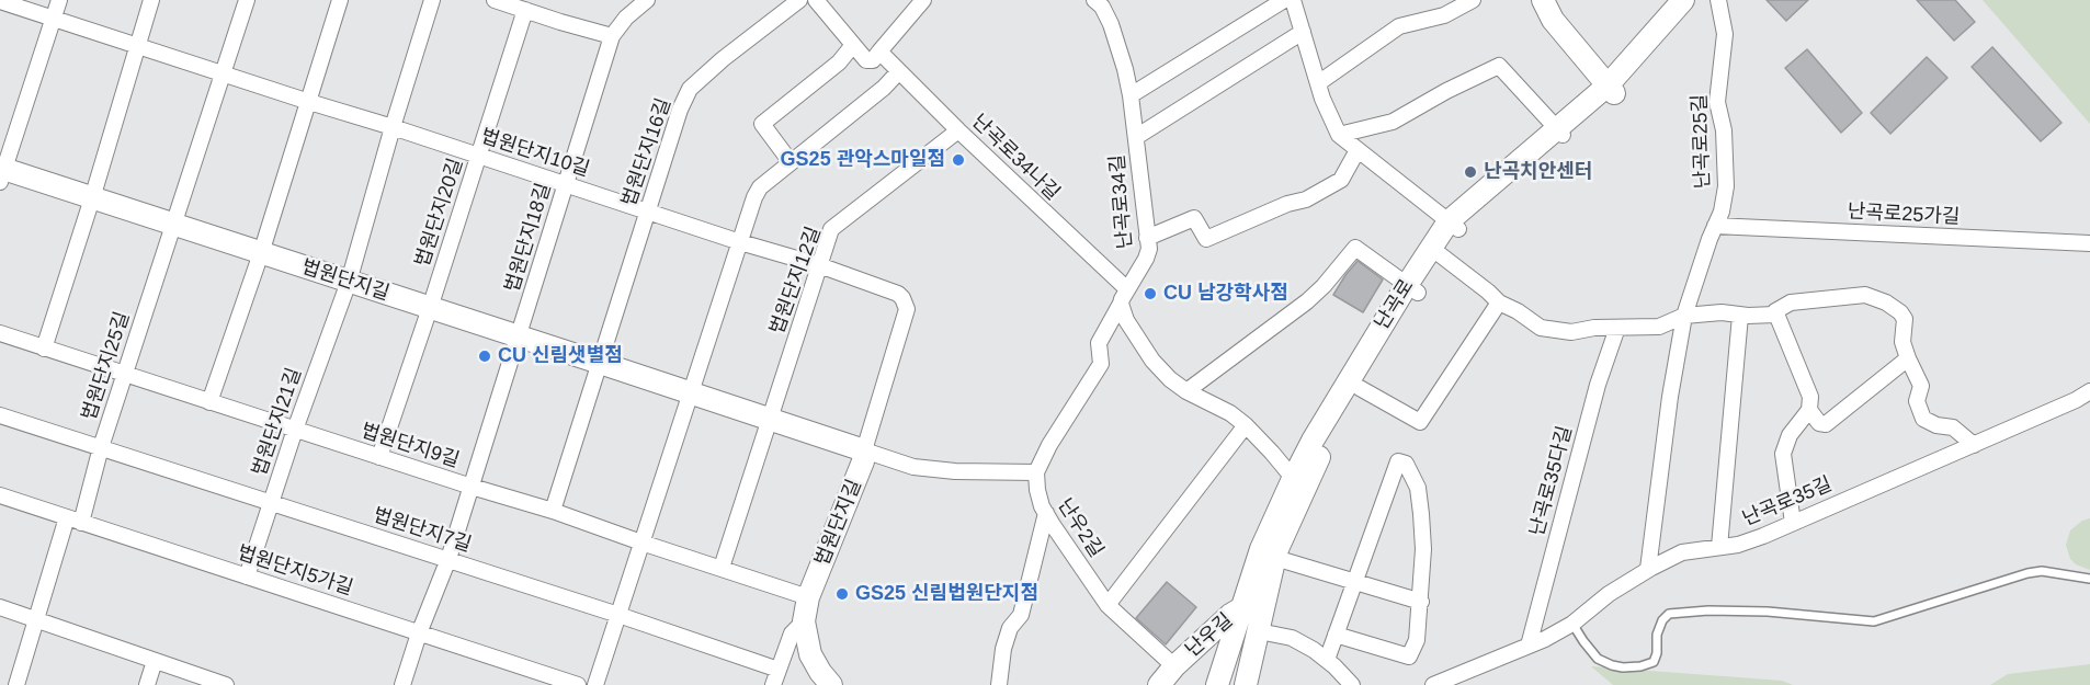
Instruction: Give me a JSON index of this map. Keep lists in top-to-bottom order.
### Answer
{
  "streets": {
    "street": [
      "난곡로25길",
      "법원단지16길",
      "법원단지10길",
      "난곡로34나길",
      "난곡로34길",
      "법원단지20길",
      "난곡로25가길",
      "법원단지18길",
      "법원단지길",
      "법원단지12길",
      "난곡로",
      "법원단지25길",
      "법원단지21길",
      "법원단지9길",
      "난곡로35다길",
      "난곡로35길",
      "난우2길",
      "법원단지7길",
      "법원단지5가길",
      "난우길"
    ]
  },
  "crossings": [
    ["난곡로25길", "난곡로25가길"],
    ["난곡로25길", "난곡로35길"],
    ["법원단지16길", "법원단지10길"],
    ["법원단지16길", "법원단지길"],
    ["법원단지10길", "법원단지20길"],
    ["법원단지10길", "법원단지18길"],
    ["법원단지10길", "법원단지길"],
    ["법원단지10길", "법원단지12길"],
    ["법원단지10길", "법원단지25길"],
    ["법원단지10길", "법원단지21길"],
    ["난곡로34나길", "난곡로34길"],
    ["난곡로34나길", "법원단지12길"],
    ["난곡로34길", "난우2길"],
    ["법원단지20길", "법원단지길"],
    ["법원단지18길", "법원단지길"],
    ["법원단지18길", "법원단지9길"],
    ["법원단지18길", "법원단지7길"],
    ["법원단지18길", "법원단지5가길"],
    ["법원단지길", "법원단지12길"],
    ["법원단지길", "법원단지25길"],
    ["법원단지길", "법원단지21길"],
    ["법원단지길", "법원단지9길"],
    ["난곡로", "난우길"],
    ["법원단지25길", "법원단지9길"],
    ["법원단지25길", "법원단지7길"],
    ["법원단지25길", "법원단지5가길"],
    ["법원단지21길", "법원단지9길"],
    ["법원단지21길", "법원단지7길"],
    ["법원단지21길", "법원단지5가길"],
    ["난곡로35다길", "난곡로35길"],
    ["난우2길", "난우길"]
  ],
  "places": [
    "GS25 관악스마일점",
    "난곡치안센터",
    "CU 남강학사점",
    "CU 신림샛별점",
    "GS25 신림법원단지점"
  ]
}
